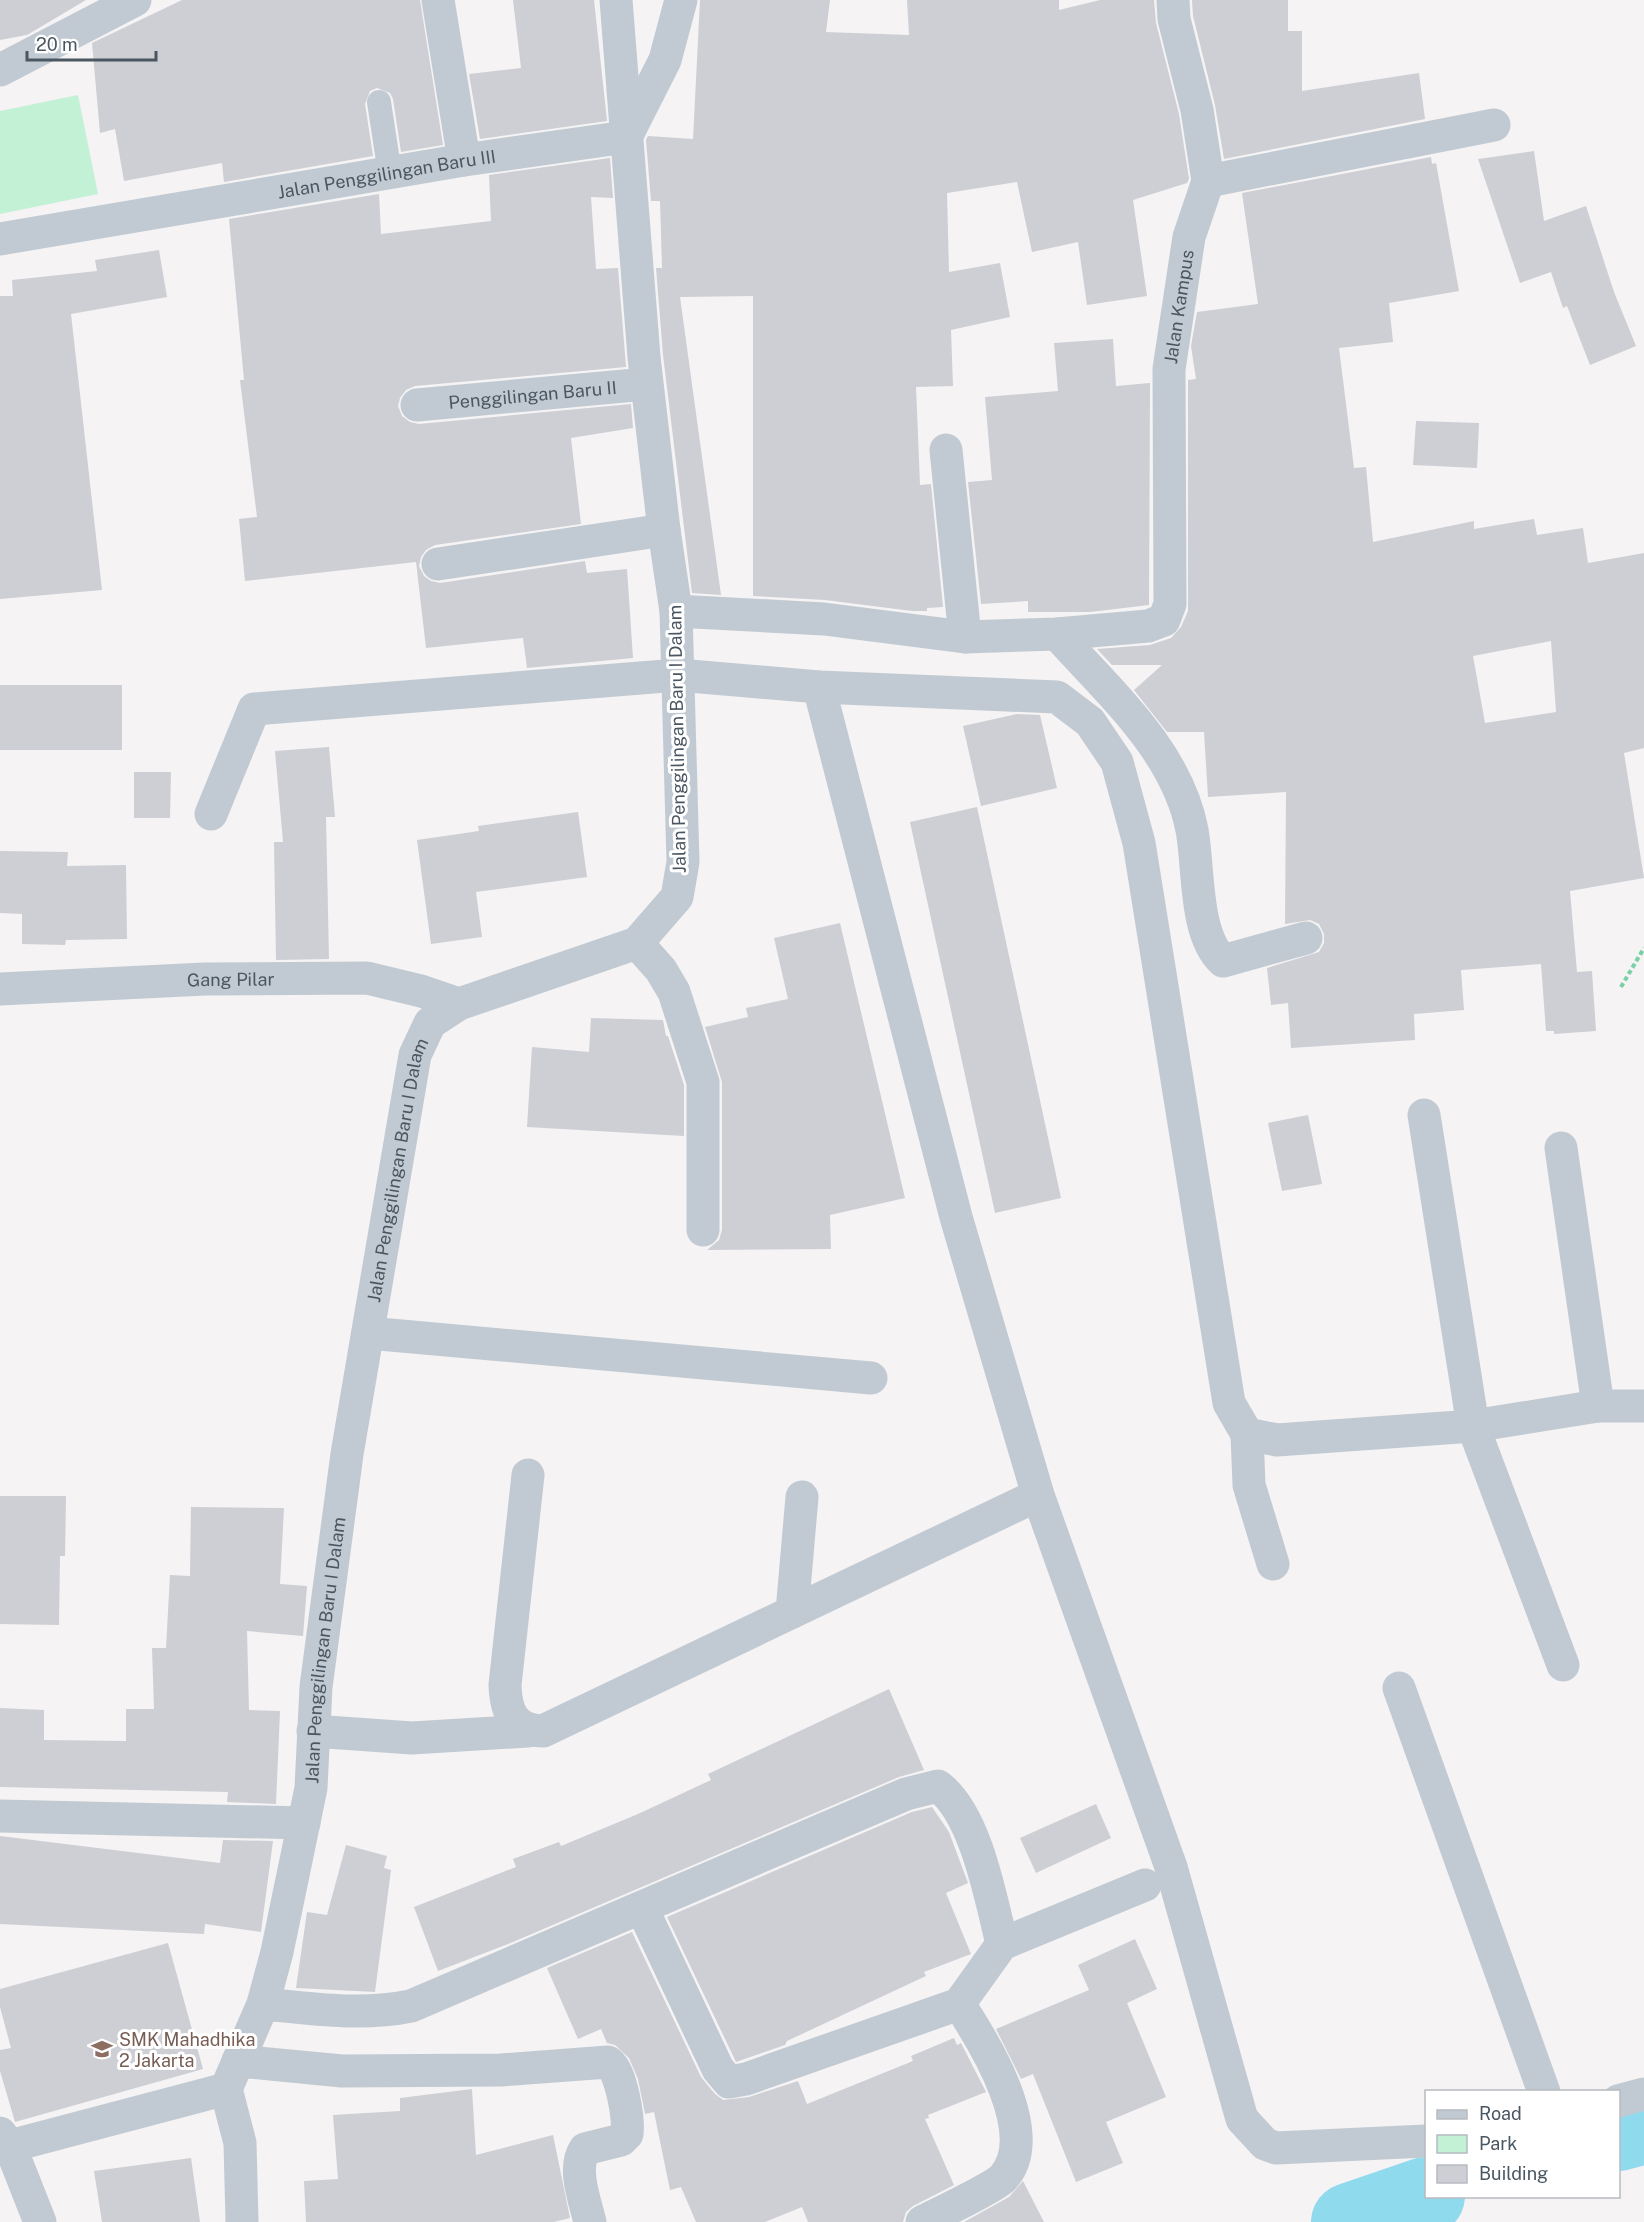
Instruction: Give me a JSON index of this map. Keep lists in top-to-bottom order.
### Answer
{
  "streets": {
    "street": [
      "Jalan Penggilingan Baru III",
      "Jalan Kampus",
      "Penggilingan Baru II",
      "Jalan Penggilingan Baru I Dalam",
      "Gang Pilar"
    ]
  },
  "crossings": [
    ["Jalan Penggilingan Baru III", "Jalan Penggilingan Baru I Dalam"],
    ["Penggilingan Baru II", "Jalan Penggilingan Baru I Dalam"],
    ["Jalan Penggilingan Baru I Dalam", "Gang Pilar"]
  ],
  "places": {
    "school or university": ["SMK Mahadhika 2 Jakarta"]
  },
  "legend": ["Road", "Park", "Building"],
  "scale_bar": "20 m"
}
